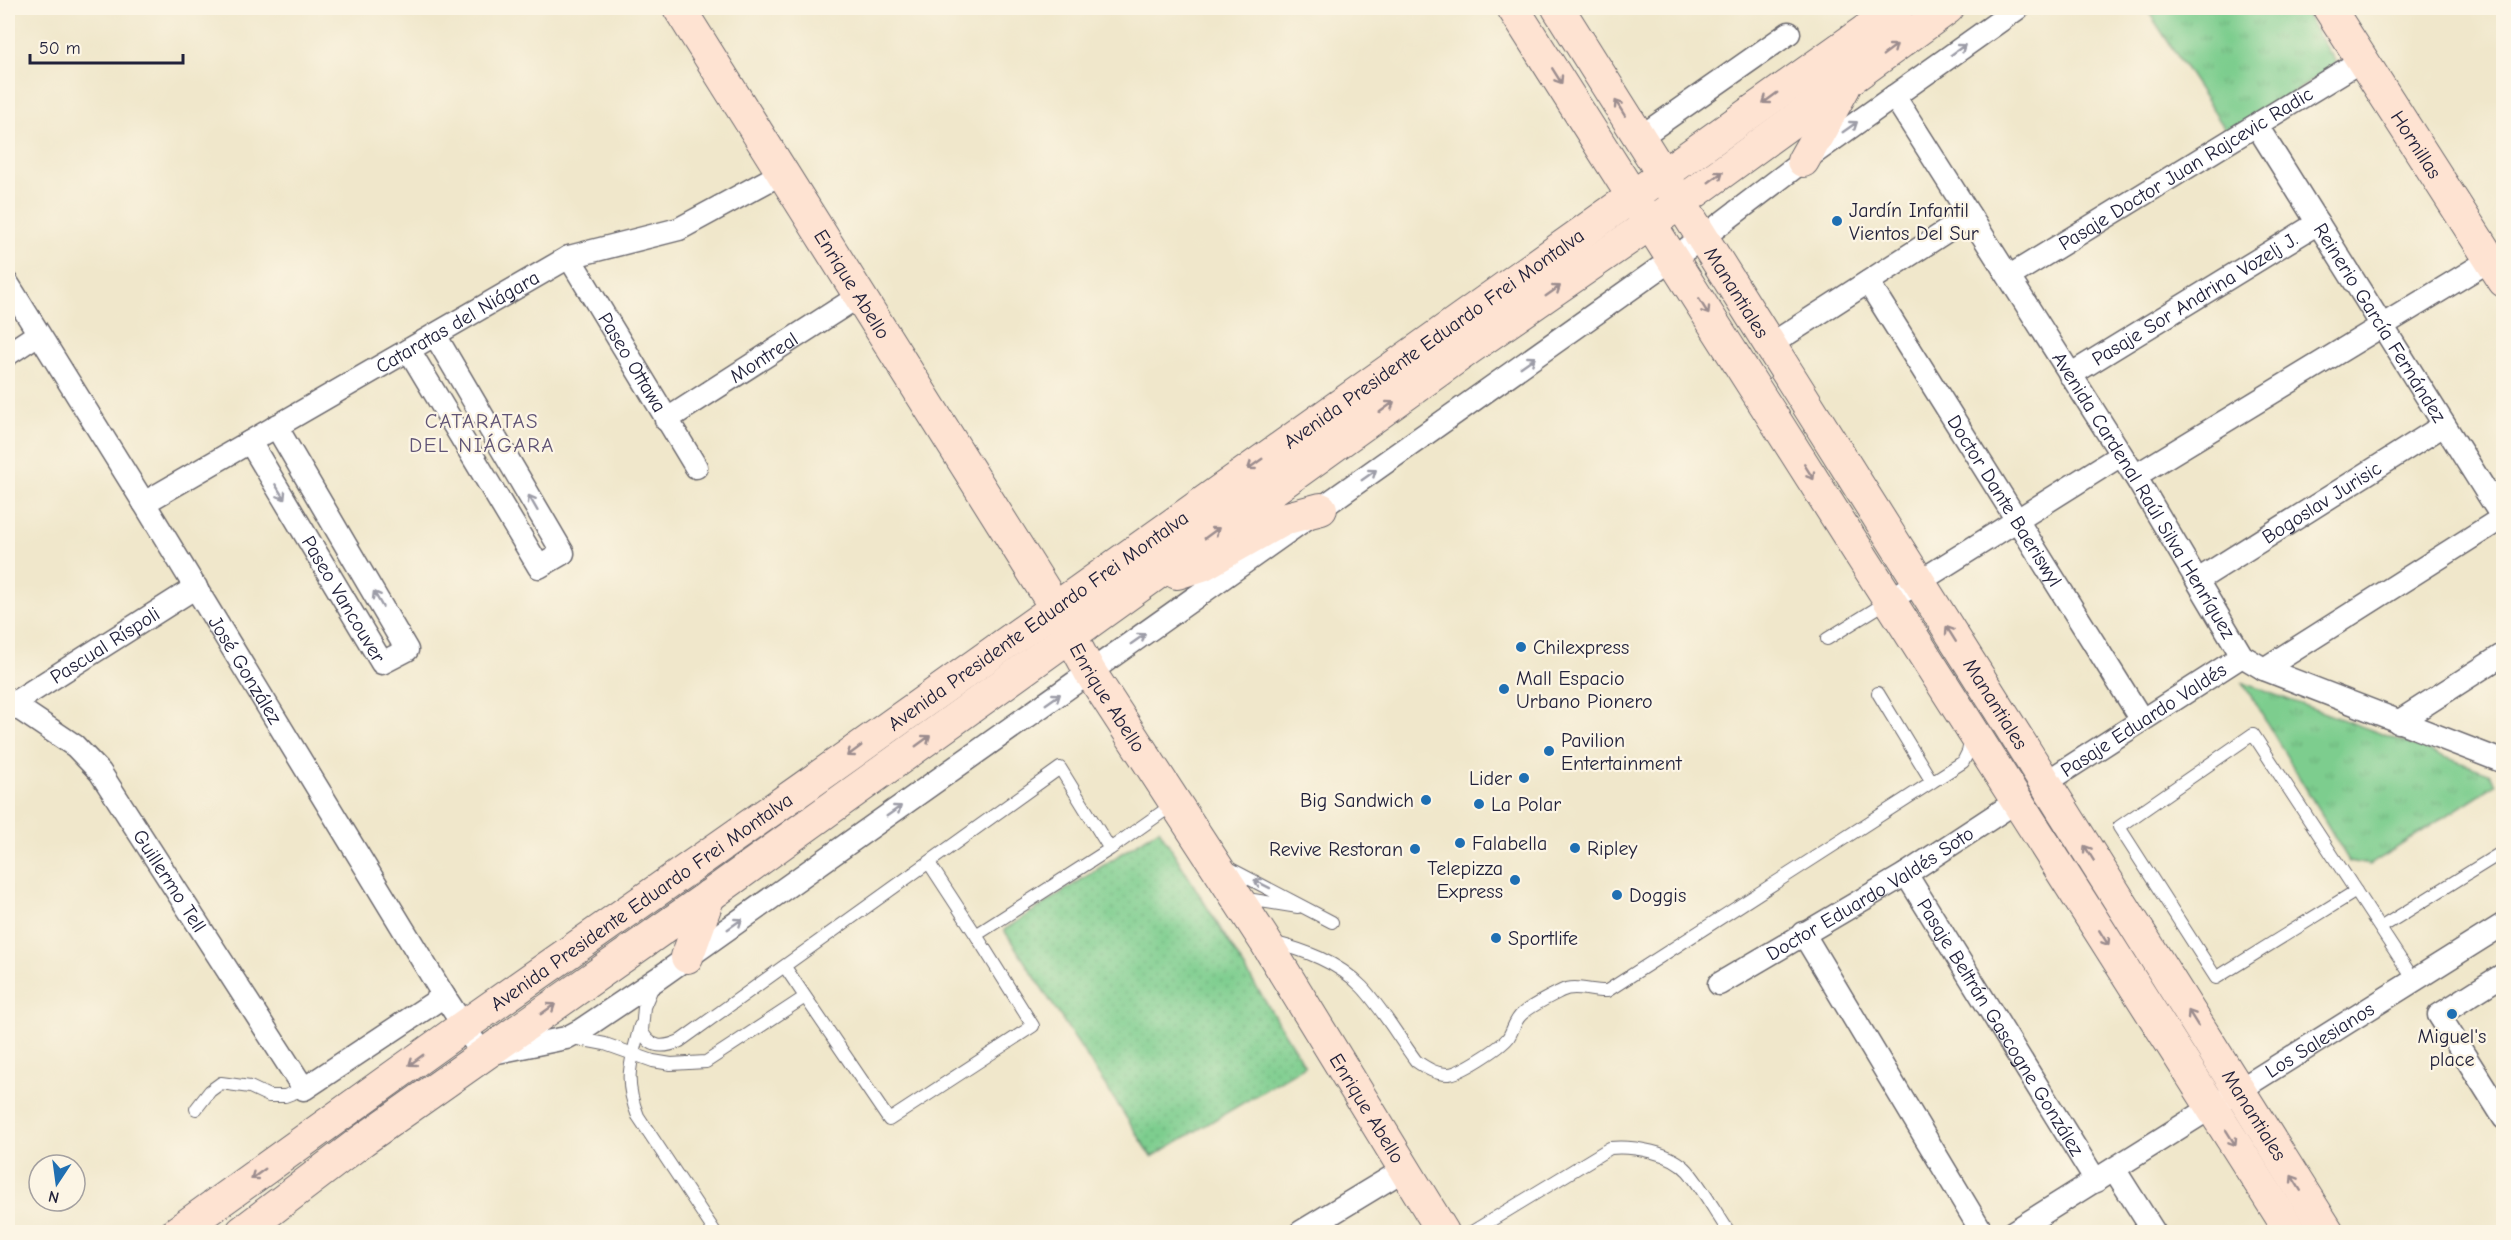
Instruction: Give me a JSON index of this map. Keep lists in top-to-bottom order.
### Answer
{
  "streets": {
    "main road": [
      "Hornillas",
      "Enrique Abello",
      "Manantiales",
      "Avenida Presidente Eduardo Frei Montalva"
    ],
    "street": [
      "Pasaje Doctor Juan Rajcevic Radic",
      "Pasaje Sor Andrina Vozelj J.",
      "Cataratas del Niágara",
      "Reinerio García Fernández",
      "Montreal",
      "Paseo Ottawa",
      "Avenida Cardenal Raúl Silva Henríquez",
      "Doctor Dante Baeriswyl",
      "Bogoslav Jurisic",
      "Paseo Vancouver",
      "Pascual Ríspoli",
      "José González",
      "Pasaje Eduardo Valdés",
      "Guillermo Tell",
      "Doctor Eduardo Valdés Soto",
      "Pasaje Beltrán Gascogne González",
      "Los Salesianos"
    ]
  },
  "crossings": [
    ["Hornillas", "Pasaje Doctor Juan Rajcevic Radic"],
    ["Pasaje Doctor Juan Rajcevic Radic", "Reinerio García Fernández"],
    ["Pasaje Doctor Juan Rajcevic Radic", "Avenida Cardenal Raúl Silva Henríquez"],
    ["Enrique Abello", "Cataratas del Niágara"],
    ["Enrique Abello", "Avenida Presidente Eduardo Frei Montalva"],
    ["Enrique Abello", "Montreal"],
    ["Manantiales", "Avenida Presidente Eduardo Frei Montalva"],
    ["Manantiales", "Pasaje Eduardo Valdés"],
    ["Manantiales", "Doctor Eduardo Valdés Soto"],
    ["Manantiales", "Los Salesianos"],
    ["Pasaje Sor Andrina Vozelj J.", "Reinerio García Fernández"],
    ["Pasaje Sor Andrina Vozelj J.", "Avenida Cardenal Raúl Silva Henríquez"],
    ["Cataratas del Niágara", "Paseo Ottawa"],
    ["Cataratas del Niágara", "Paseo Vancouver"],
    ["Cataratas del Niágara", "José González"],
    ["Reinerio García Fernández", "Bogoslav Jurisic"],
    ["Avenida Presidente Eduardo Frei Montalva", "Avenida Cardenal Raúl Silva Henríquez"],
    ["Avenida Presidente Eduardo Frei Montalva", "José González"],
    ["Montreal", "Paseo Ottawa"],
    ["Avenida Cardenal Raúl Silva Henríquez", "Bogoslav Jurisic"],
    ["Avenida Cardenal Raúl Silva Henríquez", "Pasaje Eduardo Valdés"],
    ["Doctor Dante Baeriswyl", "Pasaje Eduardo Valdés"],
    ["Pascual Ríspoli", "José González"],
    ["Pascual Ríspoli", "Guillermo Tell"],
    ["Doctor Eduardo Valdés Soto", "Pasaje Beltrán Gascogne González"],
    ["Pasaje Beltrán Gascogne González", "Los Salesianos"]
  ],
  "districts": ["CATARATAS DEL NIÁGARA"],
  "places": [
    "Jardín Infantil Vientos Del Sur",
    "Chilexpress",
    "Mall Espacio Urbano Pionero",
    "Pavilion Entertainment",
    "Lider",
    "Big Sandwich",
    "La Polar",
    "Falabella",
    "Ripley",
    "Revive Restoran",
    "Telepizza Express",
    "Doggis",
    "Sportlife",
    "Miguel's place"
  ],
  "scale_bar": "50 m",
  "north": "bottom"
}
